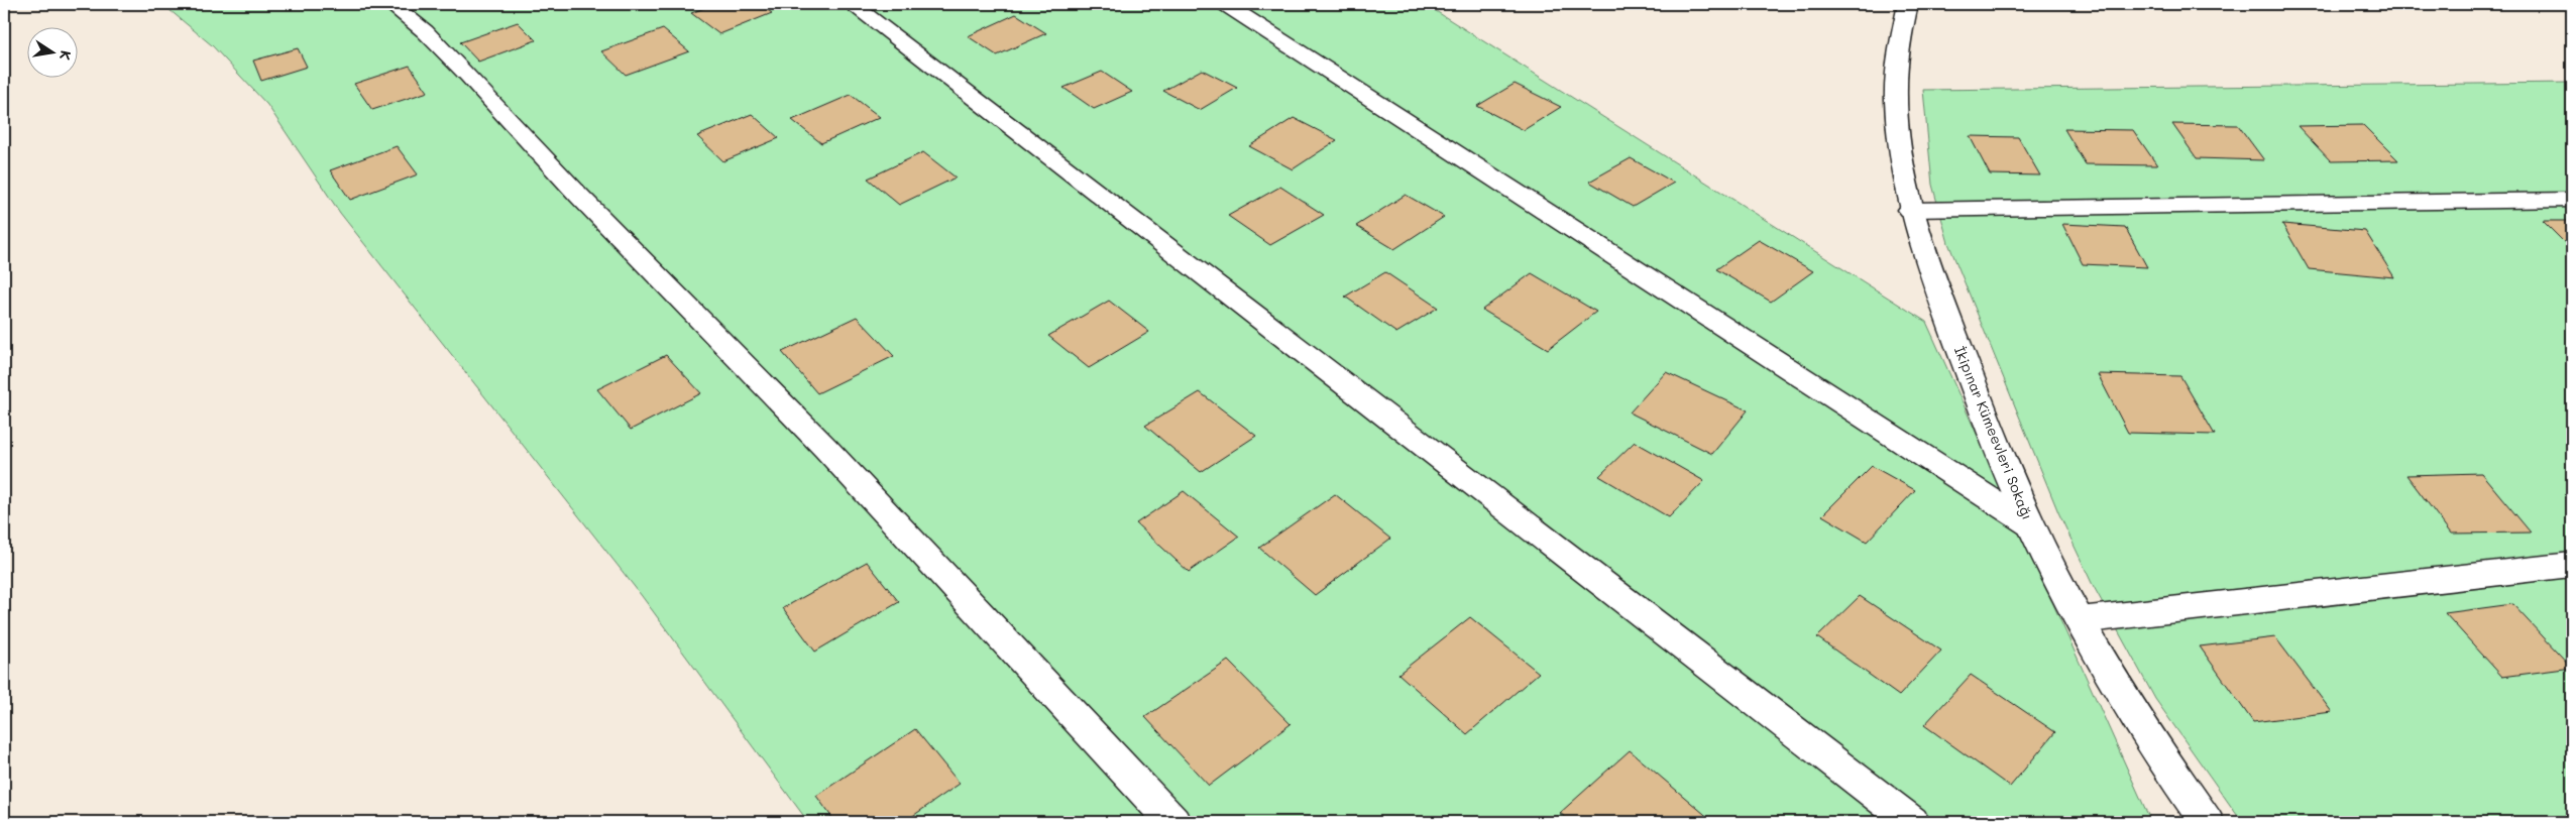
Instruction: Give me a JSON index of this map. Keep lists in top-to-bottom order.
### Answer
{
  "streets": {
    "street": ["İkipınar Kümeevleri Sokağı"]
  },
  "north": "right"
}
